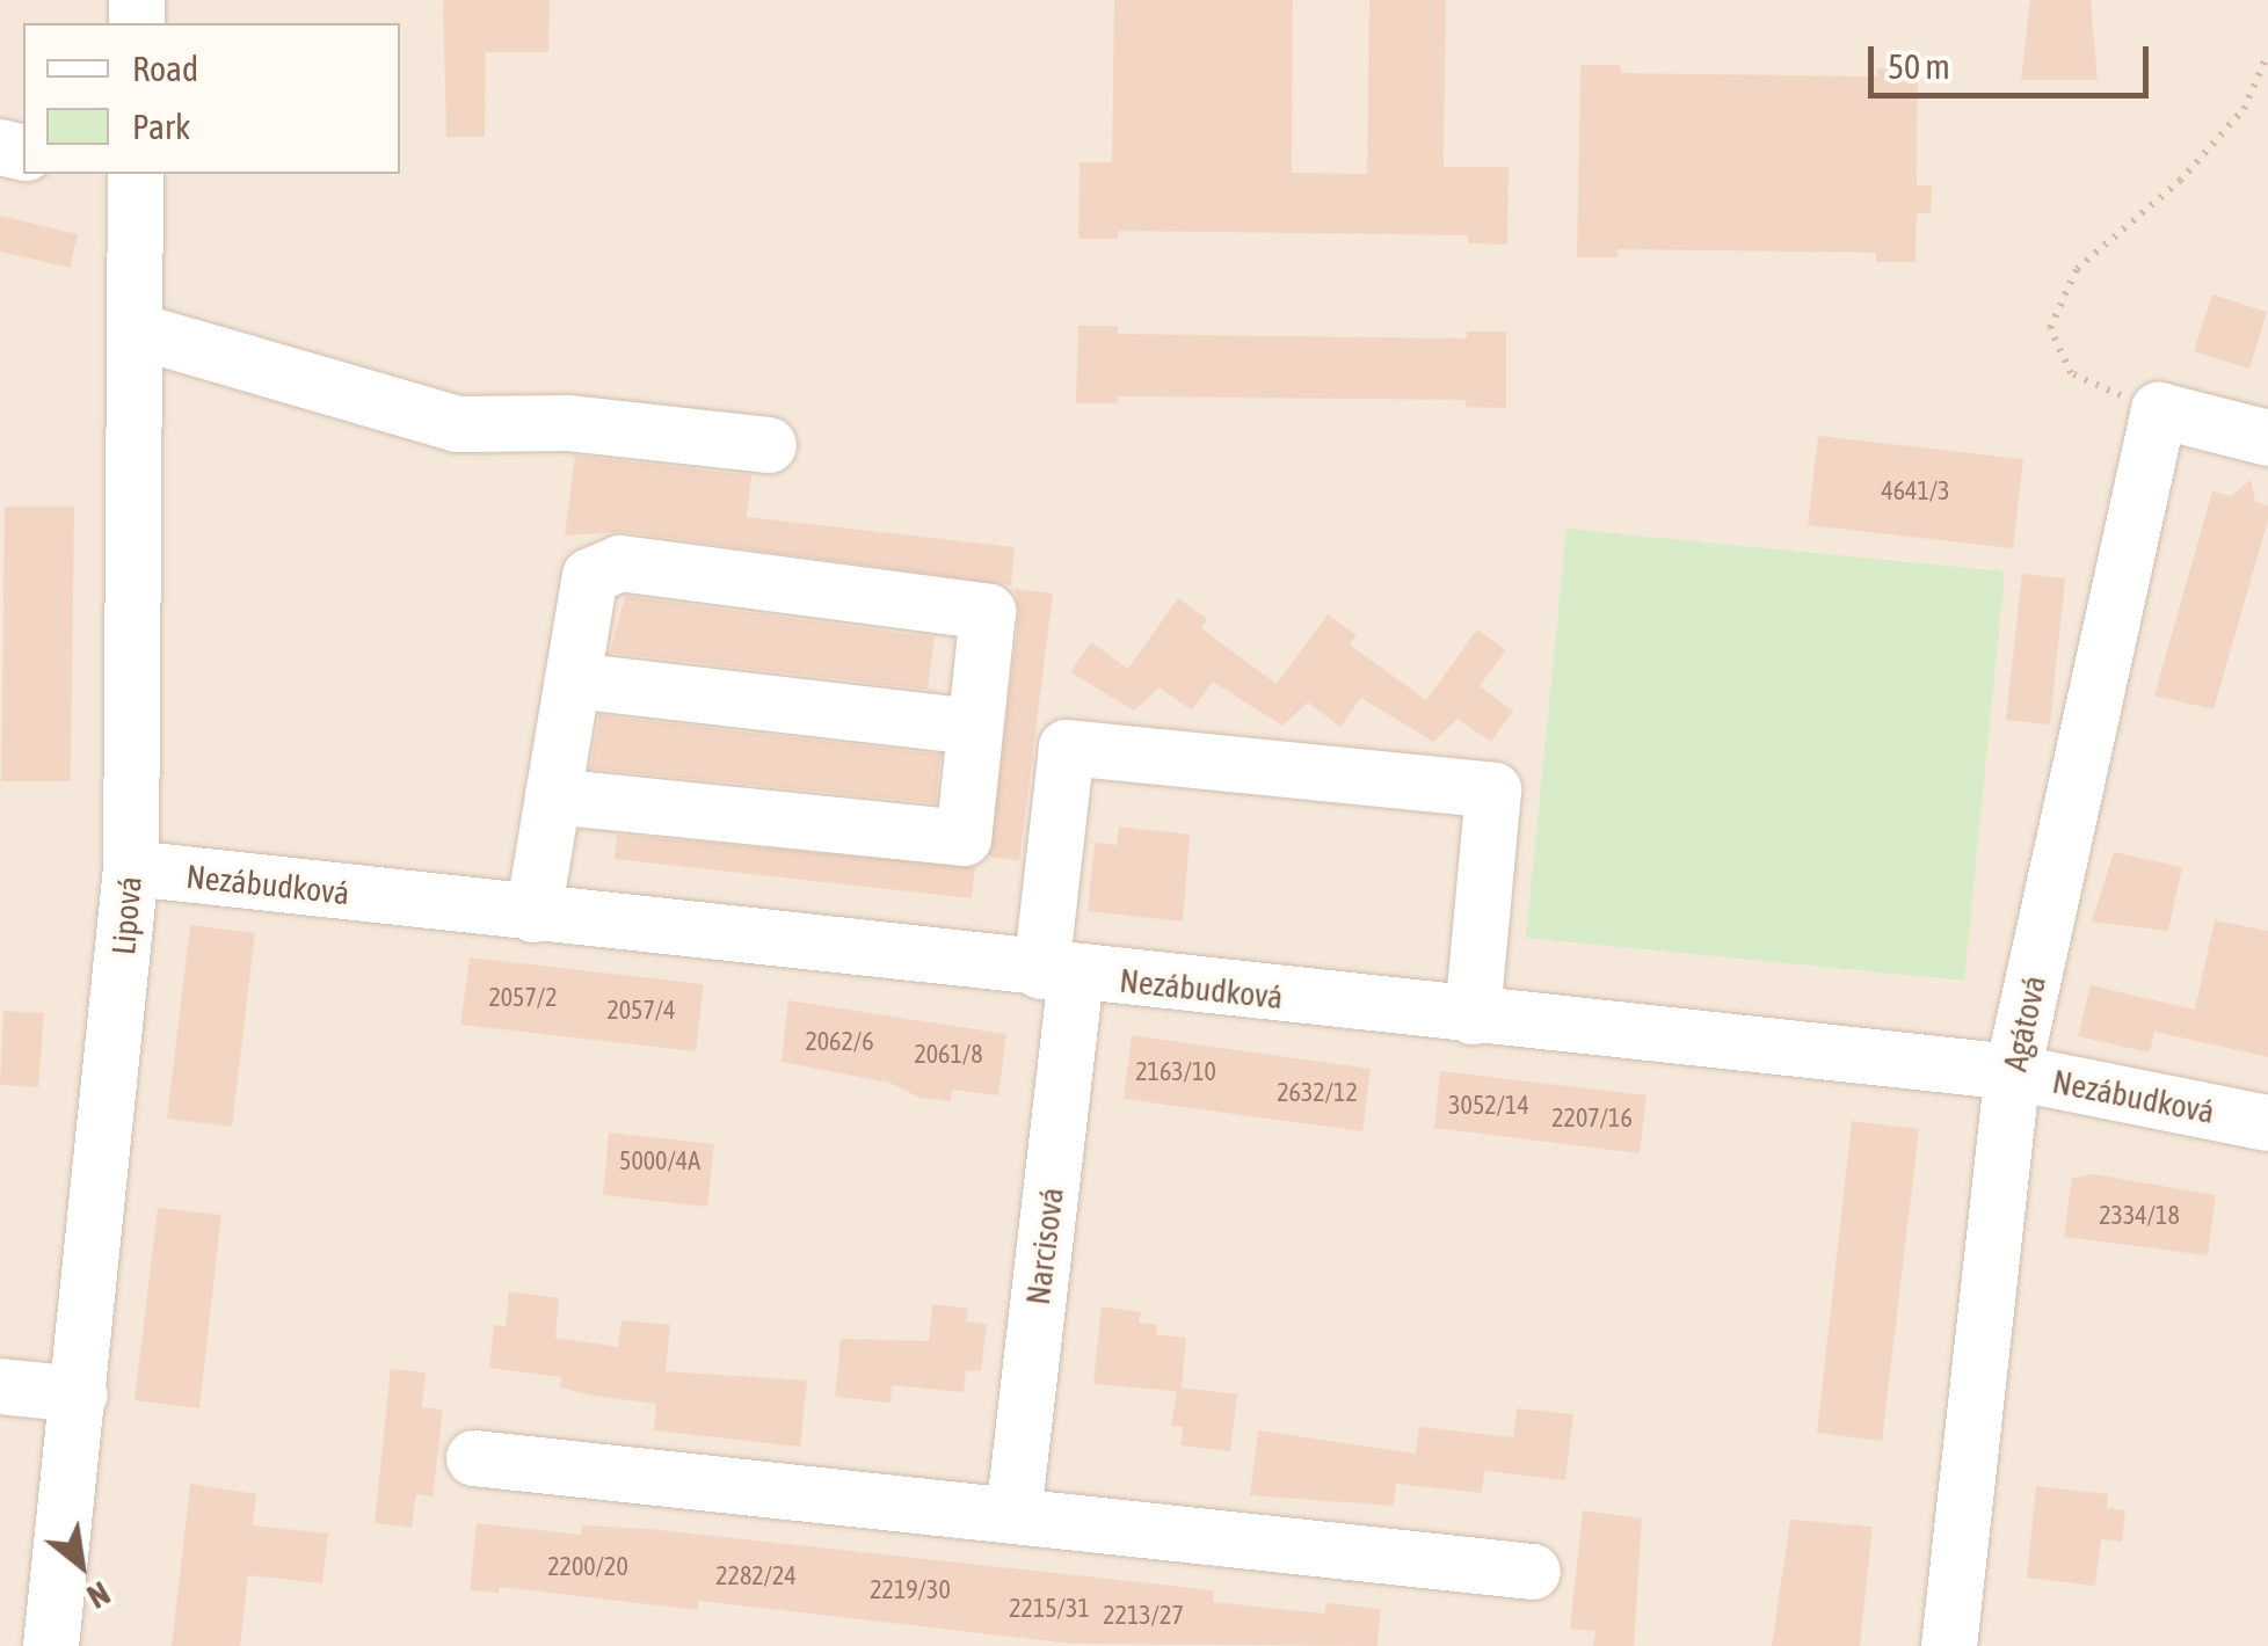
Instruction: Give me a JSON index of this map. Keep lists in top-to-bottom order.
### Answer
{
  "streets": {
    "street": [
      "Nezábudková",
      "Lipová",
      "Agátová",
      "Narcisová"
    ]
  },
  "crossings": [
    ["Nezábudková", "Lipová"],
    ["Nezábudková", "Agátová"],
    ["Nezábudková", "Narcisová"]
  ],
  "house_numbers": [
    "4641/3",
    "2057/2",
    "2057/4",
    "2062/6",
    "2061/8",
    "2163/10",
    "2632/12",
    "3052/14",
    "2207/16",
    "5000/4A",
    "2334/18",
    "2200/20",
    "2282/24",
    "2219/30",
    "2215/31",
    "2213/27"
  ],
  "legend": ["Road", "Park"],
  "scale_bar": "50 m",
  "north": "bottom right"
}
